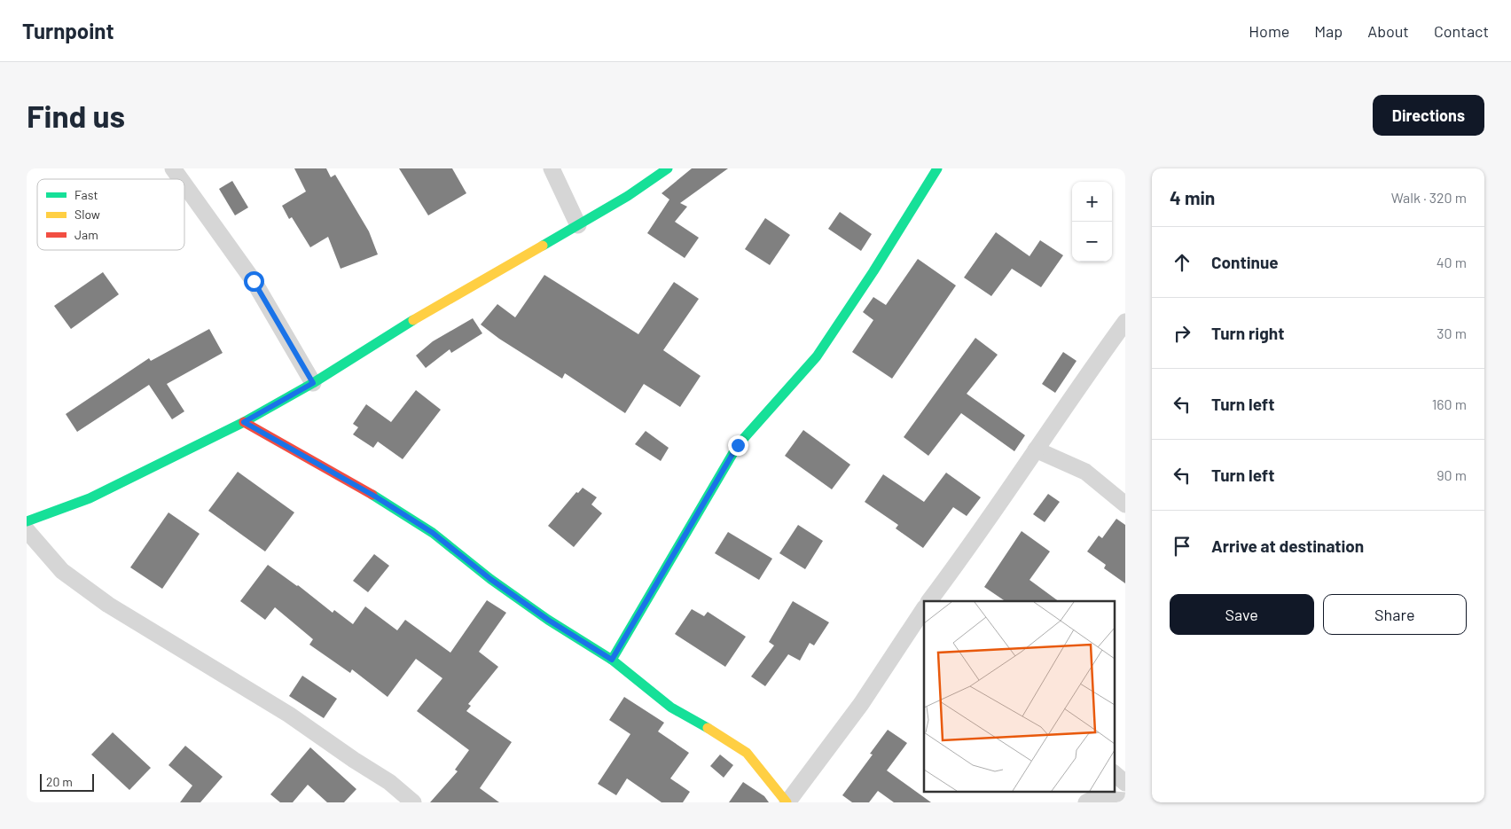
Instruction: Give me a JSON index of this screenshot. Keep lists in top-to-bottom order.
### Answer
{
  "legend": ["Fast", "Slow", "Jam"],
  "scale_bar": "20 m",
  "page": {
    "header": "Turnpoint",
    "nav": [
      "Home",
      "Map",
      "About",
      "Contact"
    ],
    "buttons": [
      "Directions",
      ["Save", "Share"]
    ],
    "title": "Find us",
    "heading": ["4 min", "Walk · 320 m"],
    "map_buttons": ["+", "−"],
    "list": [
      ["Continue", "40 m"],
      ["Turn right", "30 m"],
      ["Turn left", "160 m"],
      ["Turn left", "90 m"],
      "Arrive at destination"
    ],
    "scale": "20 m"
  }
}
